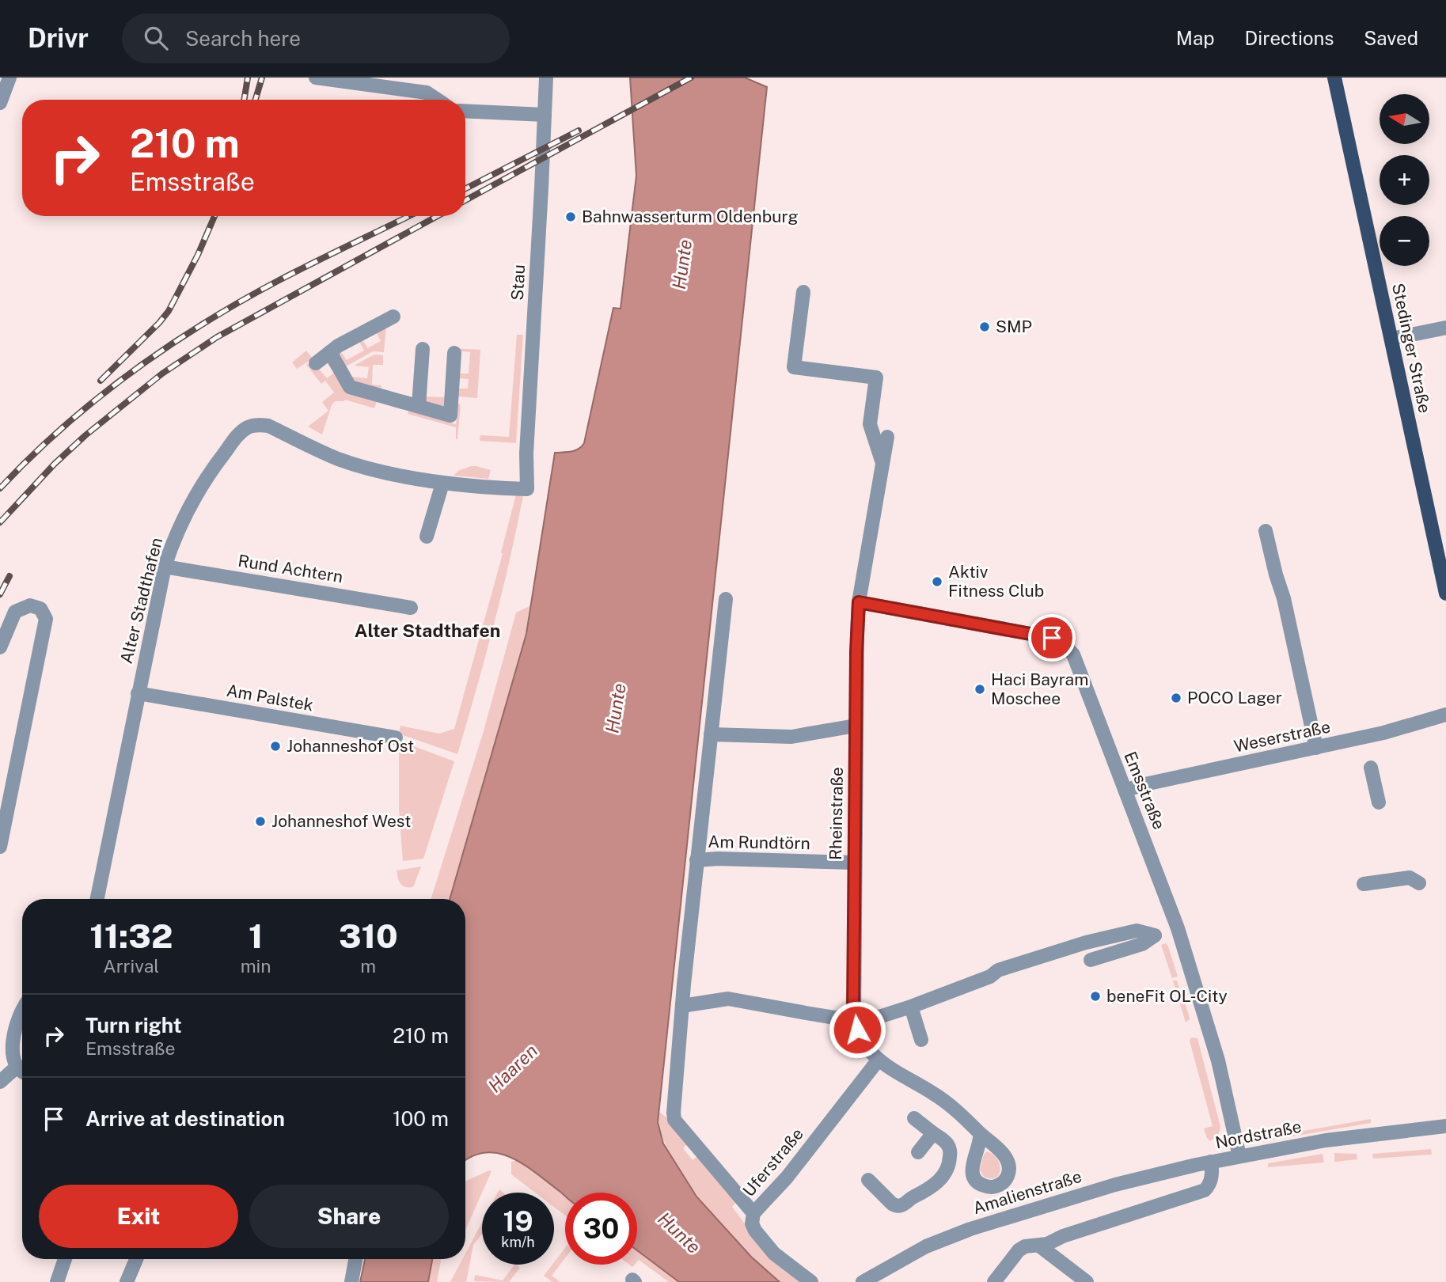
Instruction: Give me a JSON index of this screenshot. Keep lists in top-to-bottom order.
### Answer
{
  "streets": {
    "main road": ["Stedinger Straße"],
    "street": [
      "Stau",
      "Rund Achtern",
      "Alter Stadthafen",
      "Am Palstek",
      "Weserstraße",
      "Emsstraße",
      "Rheinstraße",
      "Am Rundtörn",
      "Nordstraße",
      "Uferstraße",
      "Amalienstraße"
    ]
  },
  "crossings": [
    ["Stau", "Alter Stadthafen"],
    ["Rund Achtern", "Alter Stadthafen"],
    ["Alter Stadthafen", "Am Palstek"],
    ["Weserstraße", "Emsstraße"],
    ["Emsstraße", "Rheinstraße"],
    ["Emsstraße", "Nordstraße"],
    ["Rheinstraße", "Am Rundtörn"],
    ["Rheinstraße", "Uferstraße"],
    ["Am Rundtörn", "Uferstraße"],
    ["Nordstraße", "Amalienstraße"]
  ],
  "districts": ["Alter Stadthafen"],
  "water": ["Hunte", "Haaren"],
  "places": [
    "Bahnwasserturm Oldenburg",
    "SMP",
    "Aktiv Fitness Club",
    "Haci Bayram Moschee",
    "POCO Lager",
    "Johanneshof Ost",
    "Johanneshof West",
    "beneFit OL-City"
  ],
  "north": "left",
  "page": {
    "header": "Drivr",
    "search": "Search here",
    "nav": ["Map", "Directions", "Saved"],
    "map_buttons": ["+", "−"],
    "turn": ["210 m", "Emsstraße"],
    "eta": [
      "11:32",
      "Arrival",
      "1",
      "min",
      "310",
      "m"
    ],
    "list": [
      {
        "name": "Turn right",
        "note": "Emsstraße",
        "value": "210 m"
      },
      {
        "name": "Arrive at destination",
        "value": "100 m"
      }
    ],
    "buttons": ["Exit", "Share"],
    "speed": "19 km/h",
    "limit": "30"
  }
}
